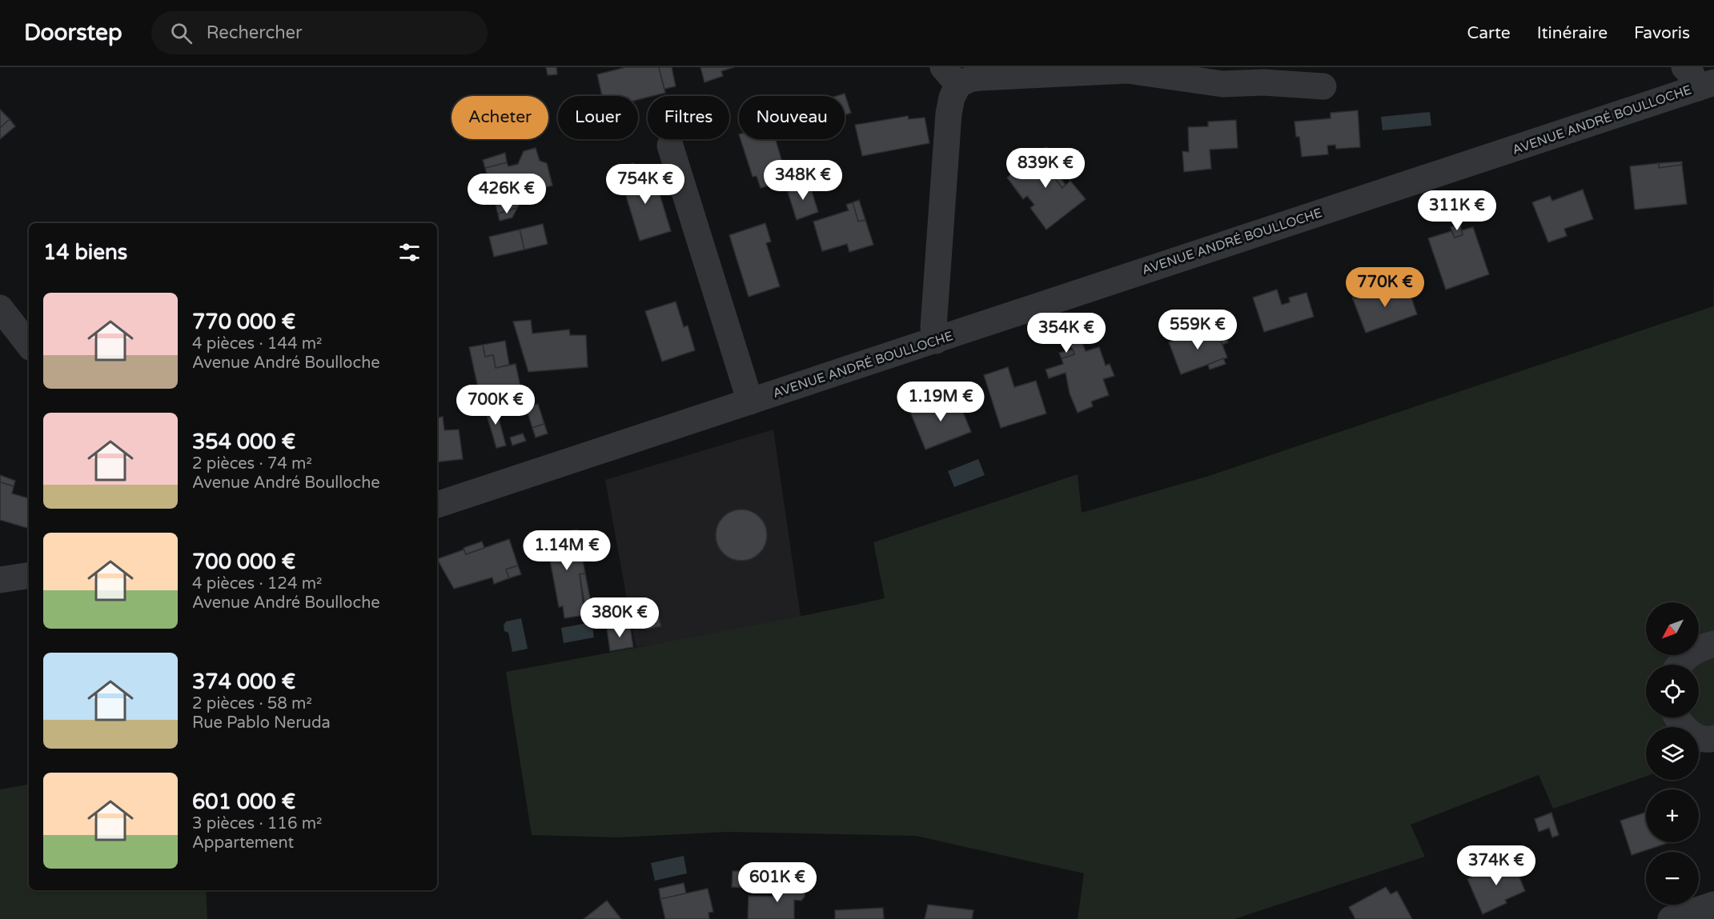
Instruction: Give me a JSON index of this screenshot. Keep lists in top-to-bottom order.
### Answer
{
  "streets": {
    "street": ["AVENUE ANDRÉ BOULLOCHE"]
  },
  "north": "bottom left",
  "page": {
    "header": "Doorstep",
    "search": "Rechercher",
    "nav": ["Carte", "Itinéraire", "Favoris"],
    "chip": [
      "Acheter",
      "Louer",
      "Filtres",
      "Nouveau"
    ],
    "price": [
      "839K €",
      "348K €",
      "754K €",
      "426K €",
      "311K €",
      "770K €",
      "559K €",
      "354K €",
      "1.19M €",
      "700K €",
      "1.14M €",
      "380K €",
      "374K €",
      "601K €"
    ],
    "heading": "14 biens",
    "list": [
      {
        "name": "770 000 €",
        "note": "4 pièces · 144 m² · Avenue André Boulloche"
      },
      {
        "name": "354 000 €",
        "note": "2 pièces · 74 m² · Avenue André Boulloche"
      },
      {
        "name": "700 000 €",
        "note": "4 pièces · 124 m² · Avenue André Boulloche"
      },
      {
        "name": "374 000 €",
        "note": "2 pièces · 58 m² · Rue Pablo Neruda"
      },
      {
        "name": "601 000 €",
        "note": "3 pièces · 116 m² · Appartement"
      }
    ],
    "map_buttons": ["+", "−"]
  }
}
